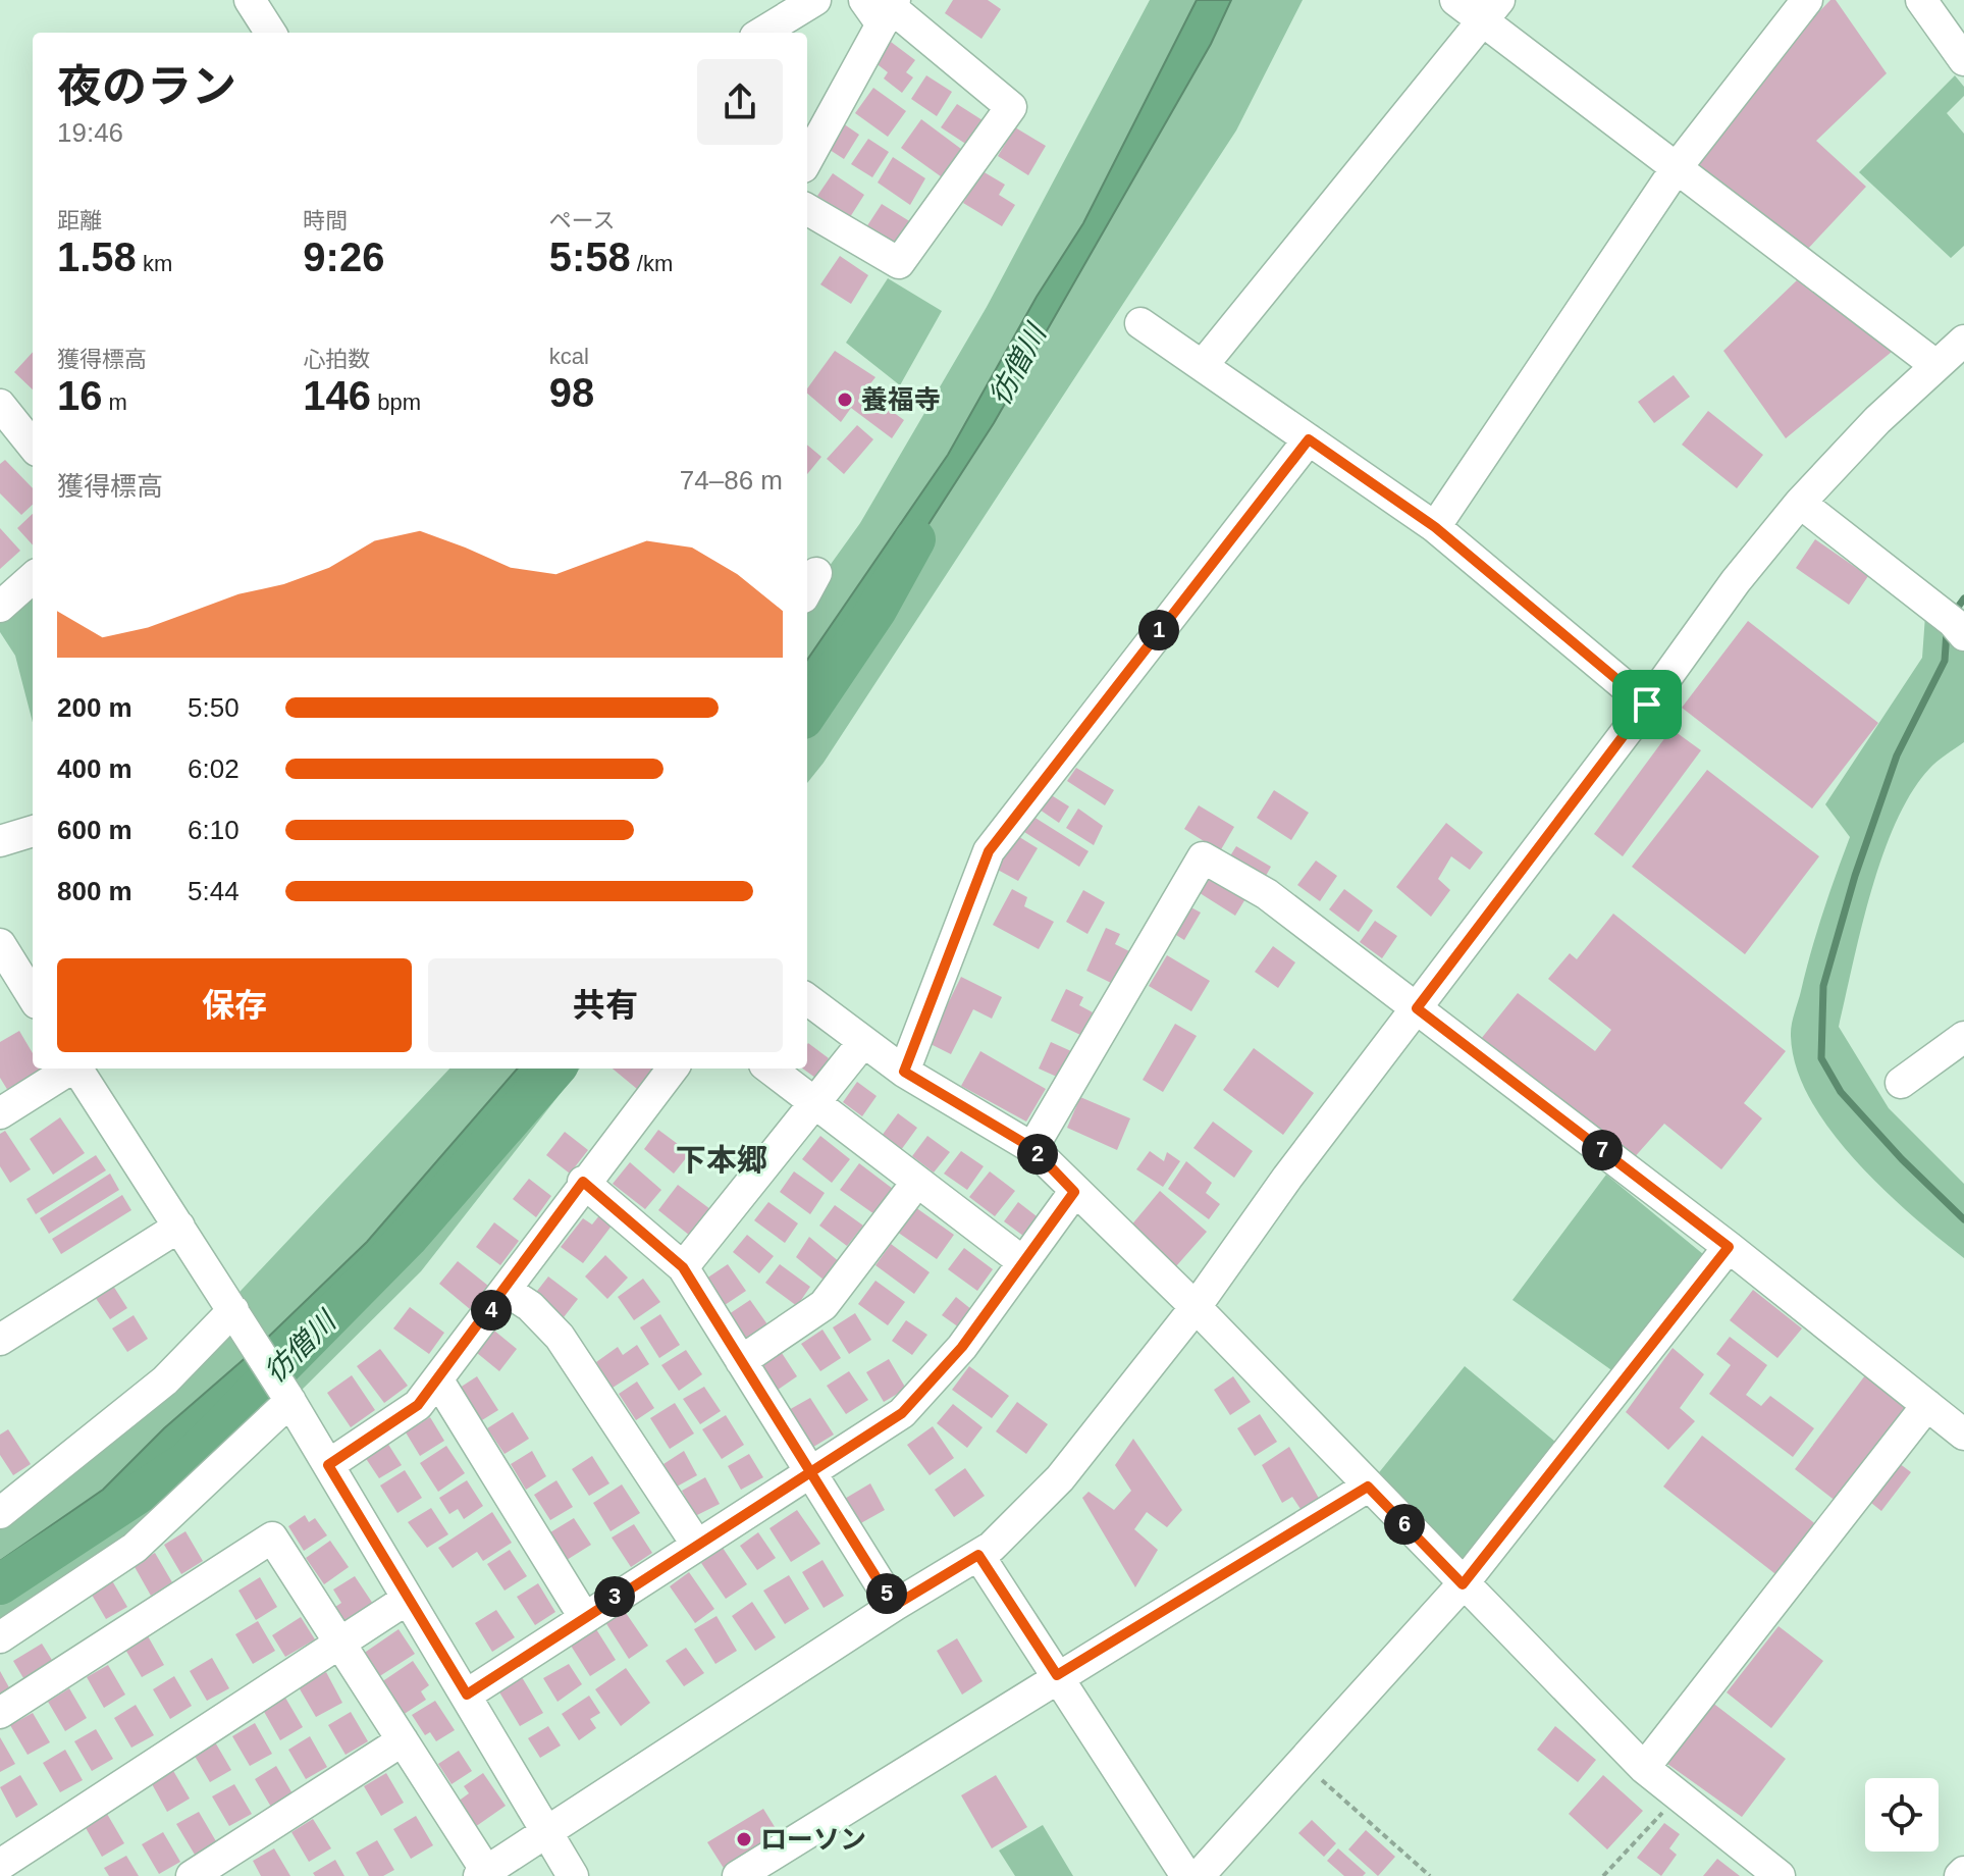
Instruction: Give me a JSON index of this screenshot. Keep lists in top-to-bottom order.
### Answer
{
  "districts": ["下本郷"],
  "water": ["彷僧川"],
  "places": ["養福寺", "ローソン"],
  "page": {
    "heading": ["夜のラン", "19:46"],
    "stats": [
      ["距離", "1.58 km"],
      ["時間", "9:26"],
      ["ペース", "5:58 /km"],
      ["獲得標高", "16 m"],
      ["心拍数", "146 bpm"],
      ["kcal", "98"]
    ],
    "chart": ["獲得標高", "74–86 m"],
    "pins": [
      "1",
      "7",
      "2",
      "4",
      "6",
      "5",
      "3"
    ],
    "list": [
      {
        "name": "200 m",
        "note": "5:50"
      },
      {
        "name": "400 m",
        "note": "6:02"
      },
      {
        "name": "600 m",
        "note": "6:10"
      },
      {
        "name": "800 m",
        "note": "5:44"
      }
    ],
    "buttons": ["保存", "共有"]
  }
}
